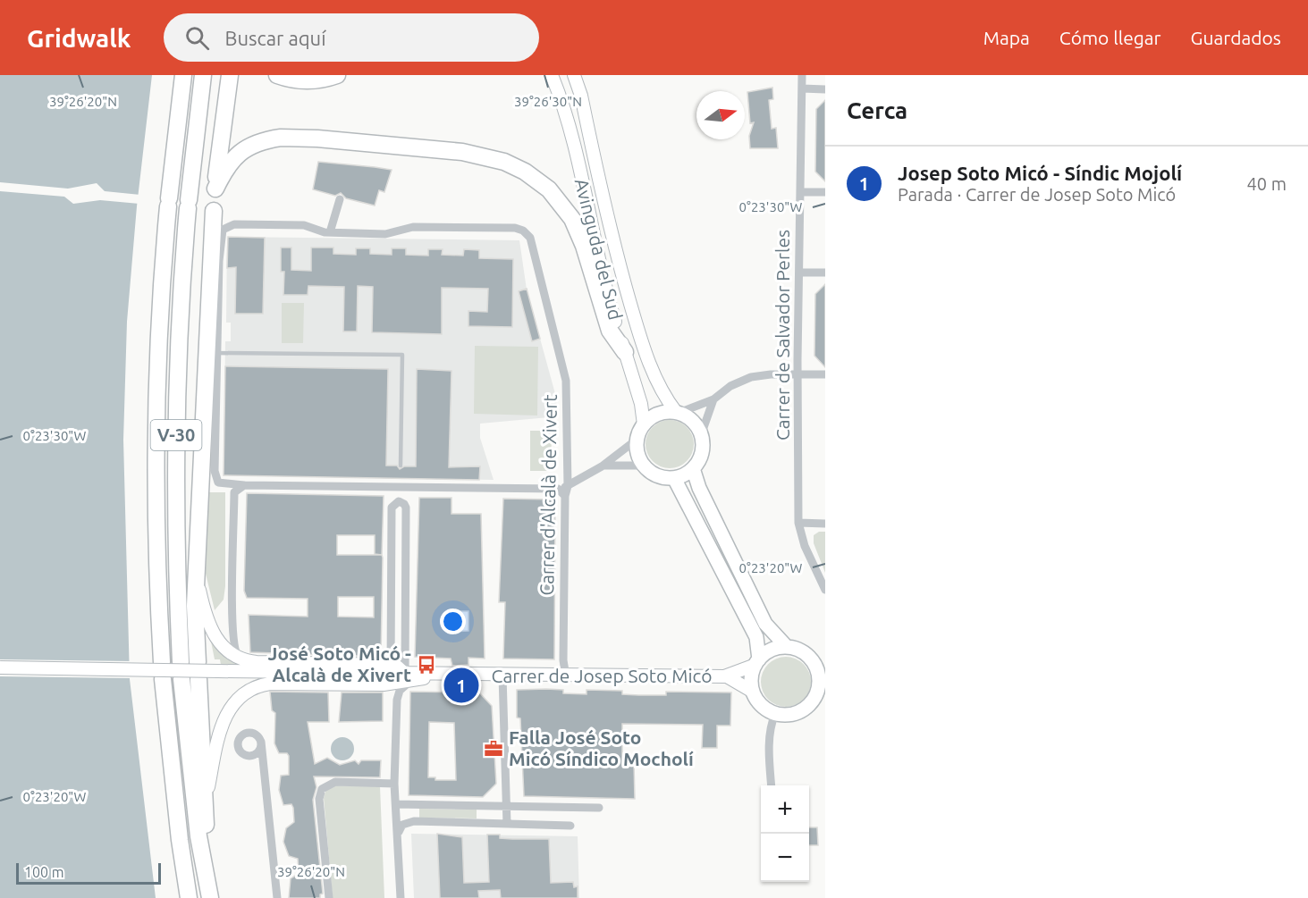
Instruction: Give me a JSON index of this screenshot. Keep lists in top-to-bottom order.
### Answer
{
  "streets": {
    "highway": ["V-30"],
    "street": [
      "Avinguda del Sud",
      "Carrer de Salvador Perles",
      "Carrer d'Alcalà de Xivert",
      "Carrer de Josep Soto Micó"
    ]
  },
  "crossings": [
    ["Carrer d'Alcalà de Xivert", "Carrer de Josep Soto Micó"]
  ],
  "places": {
    "bus stop": ["José Soto Micó - Alcalà de Xivert"],
    "office": ["Falla José Soto Micó Síndico Mocholí"]
  },
  "scale_bar": "100 m",
  "north": "right",
  "page": {
    "header": "Gridwalk",
    "search": "Buscar aquí",
    "nav": ["Mapa", "Cómo llegar", "Guardados"],
    "heading": "Cerca",
    "list": [
      {
        "mark": "1",
        "name": "Josep Soto Micó - Síndic Mojolí",
        "note": "Parada · Carrer de Josep Soto Micó",
        "value": "40 m"
      }
    ],
    "pins": "1",
    "map_buttons": ["+", "−"],
    "scale": "100 m"
  },
  "coordinates": [
    "39°26'20\"N",
    "39°26'30\"N",
    "0°23'30\"W",
    "0°23'20\"W"
  ]
}
